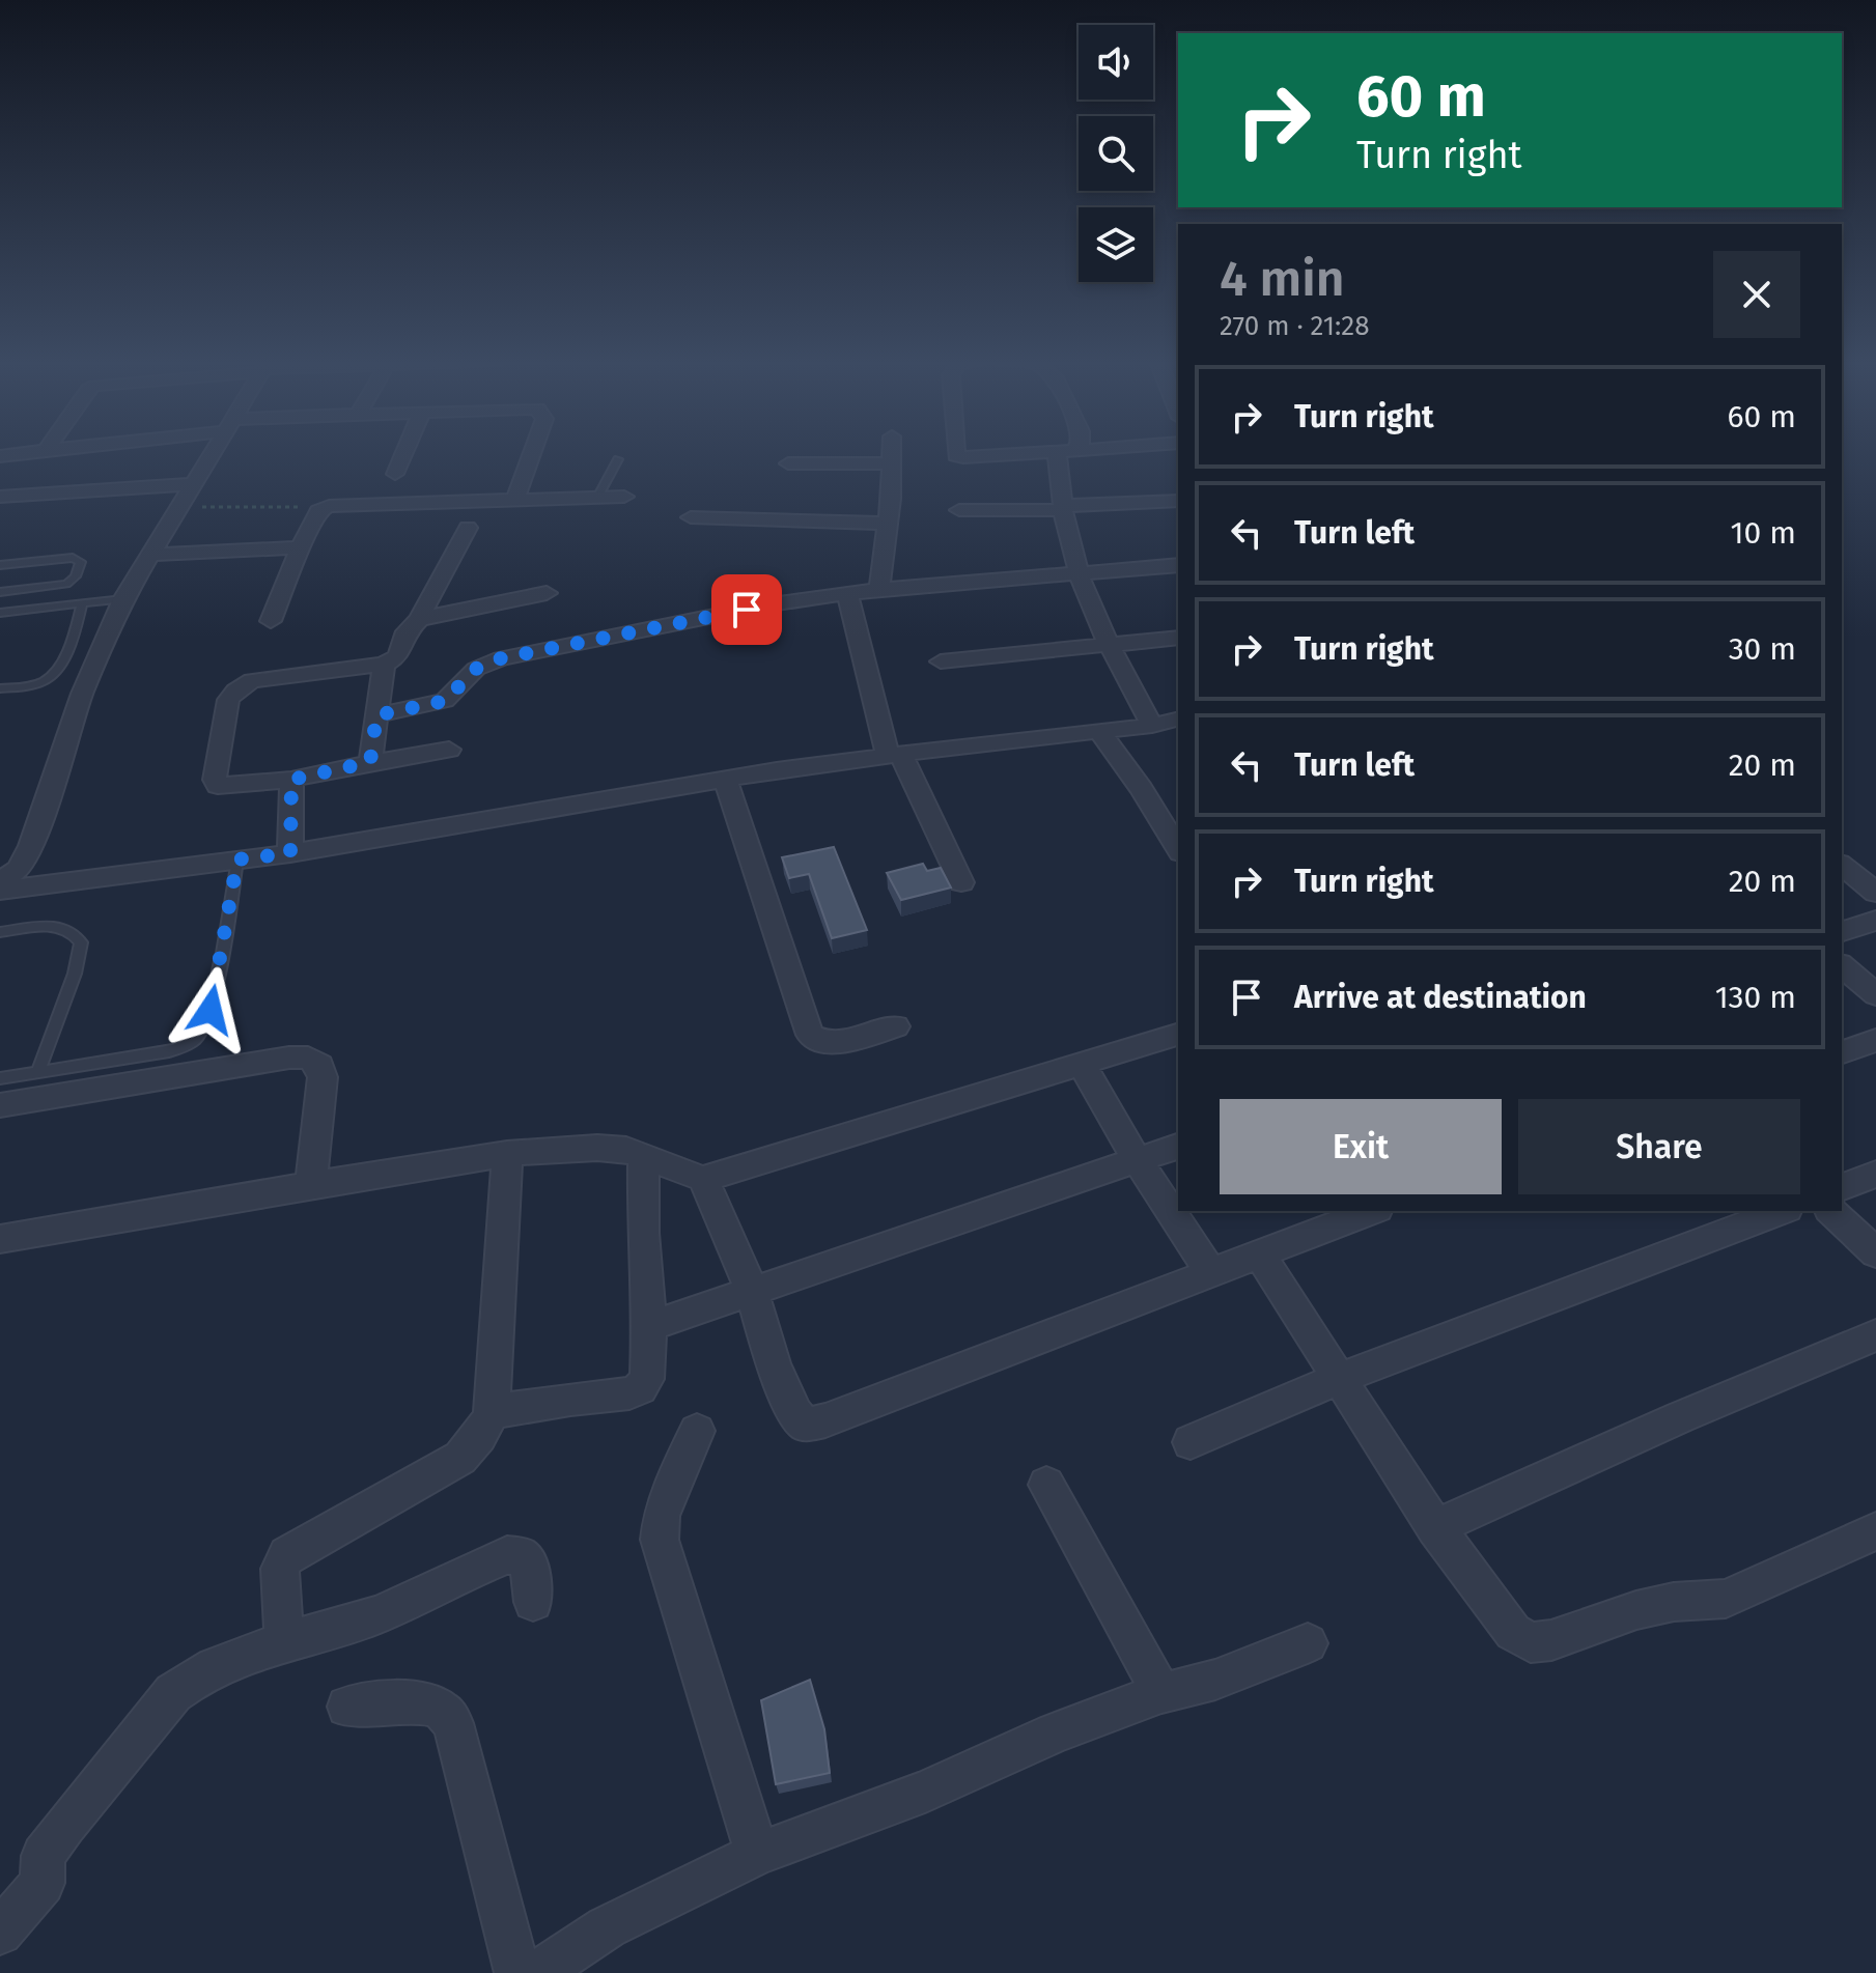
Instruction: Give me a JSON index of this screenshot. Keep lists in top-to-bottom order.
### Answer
{
  "page": {
    "turn": ["60 m", "Turn right"],
    "heading": ["4 min", "270 m · 21:28"],
    "list": [
      {
        "name": "Turn right",
        "value": "60 m"
      },
      {
        "name": "Turn left",
        "value": "10 m"
      },
      {
        "name": "Turn right",
        "value": "30 m"
      },
      {
        "name": "Turn left",
        "value": "20 m"
      },
      {
        "name": "Turn right",
        "value": "20 m"
      },
      {
        "name": "Arrive at destination",
        "value": "130 m"
      }
    ],
    "buttons": ["Exit", "Share"]
  }
}
